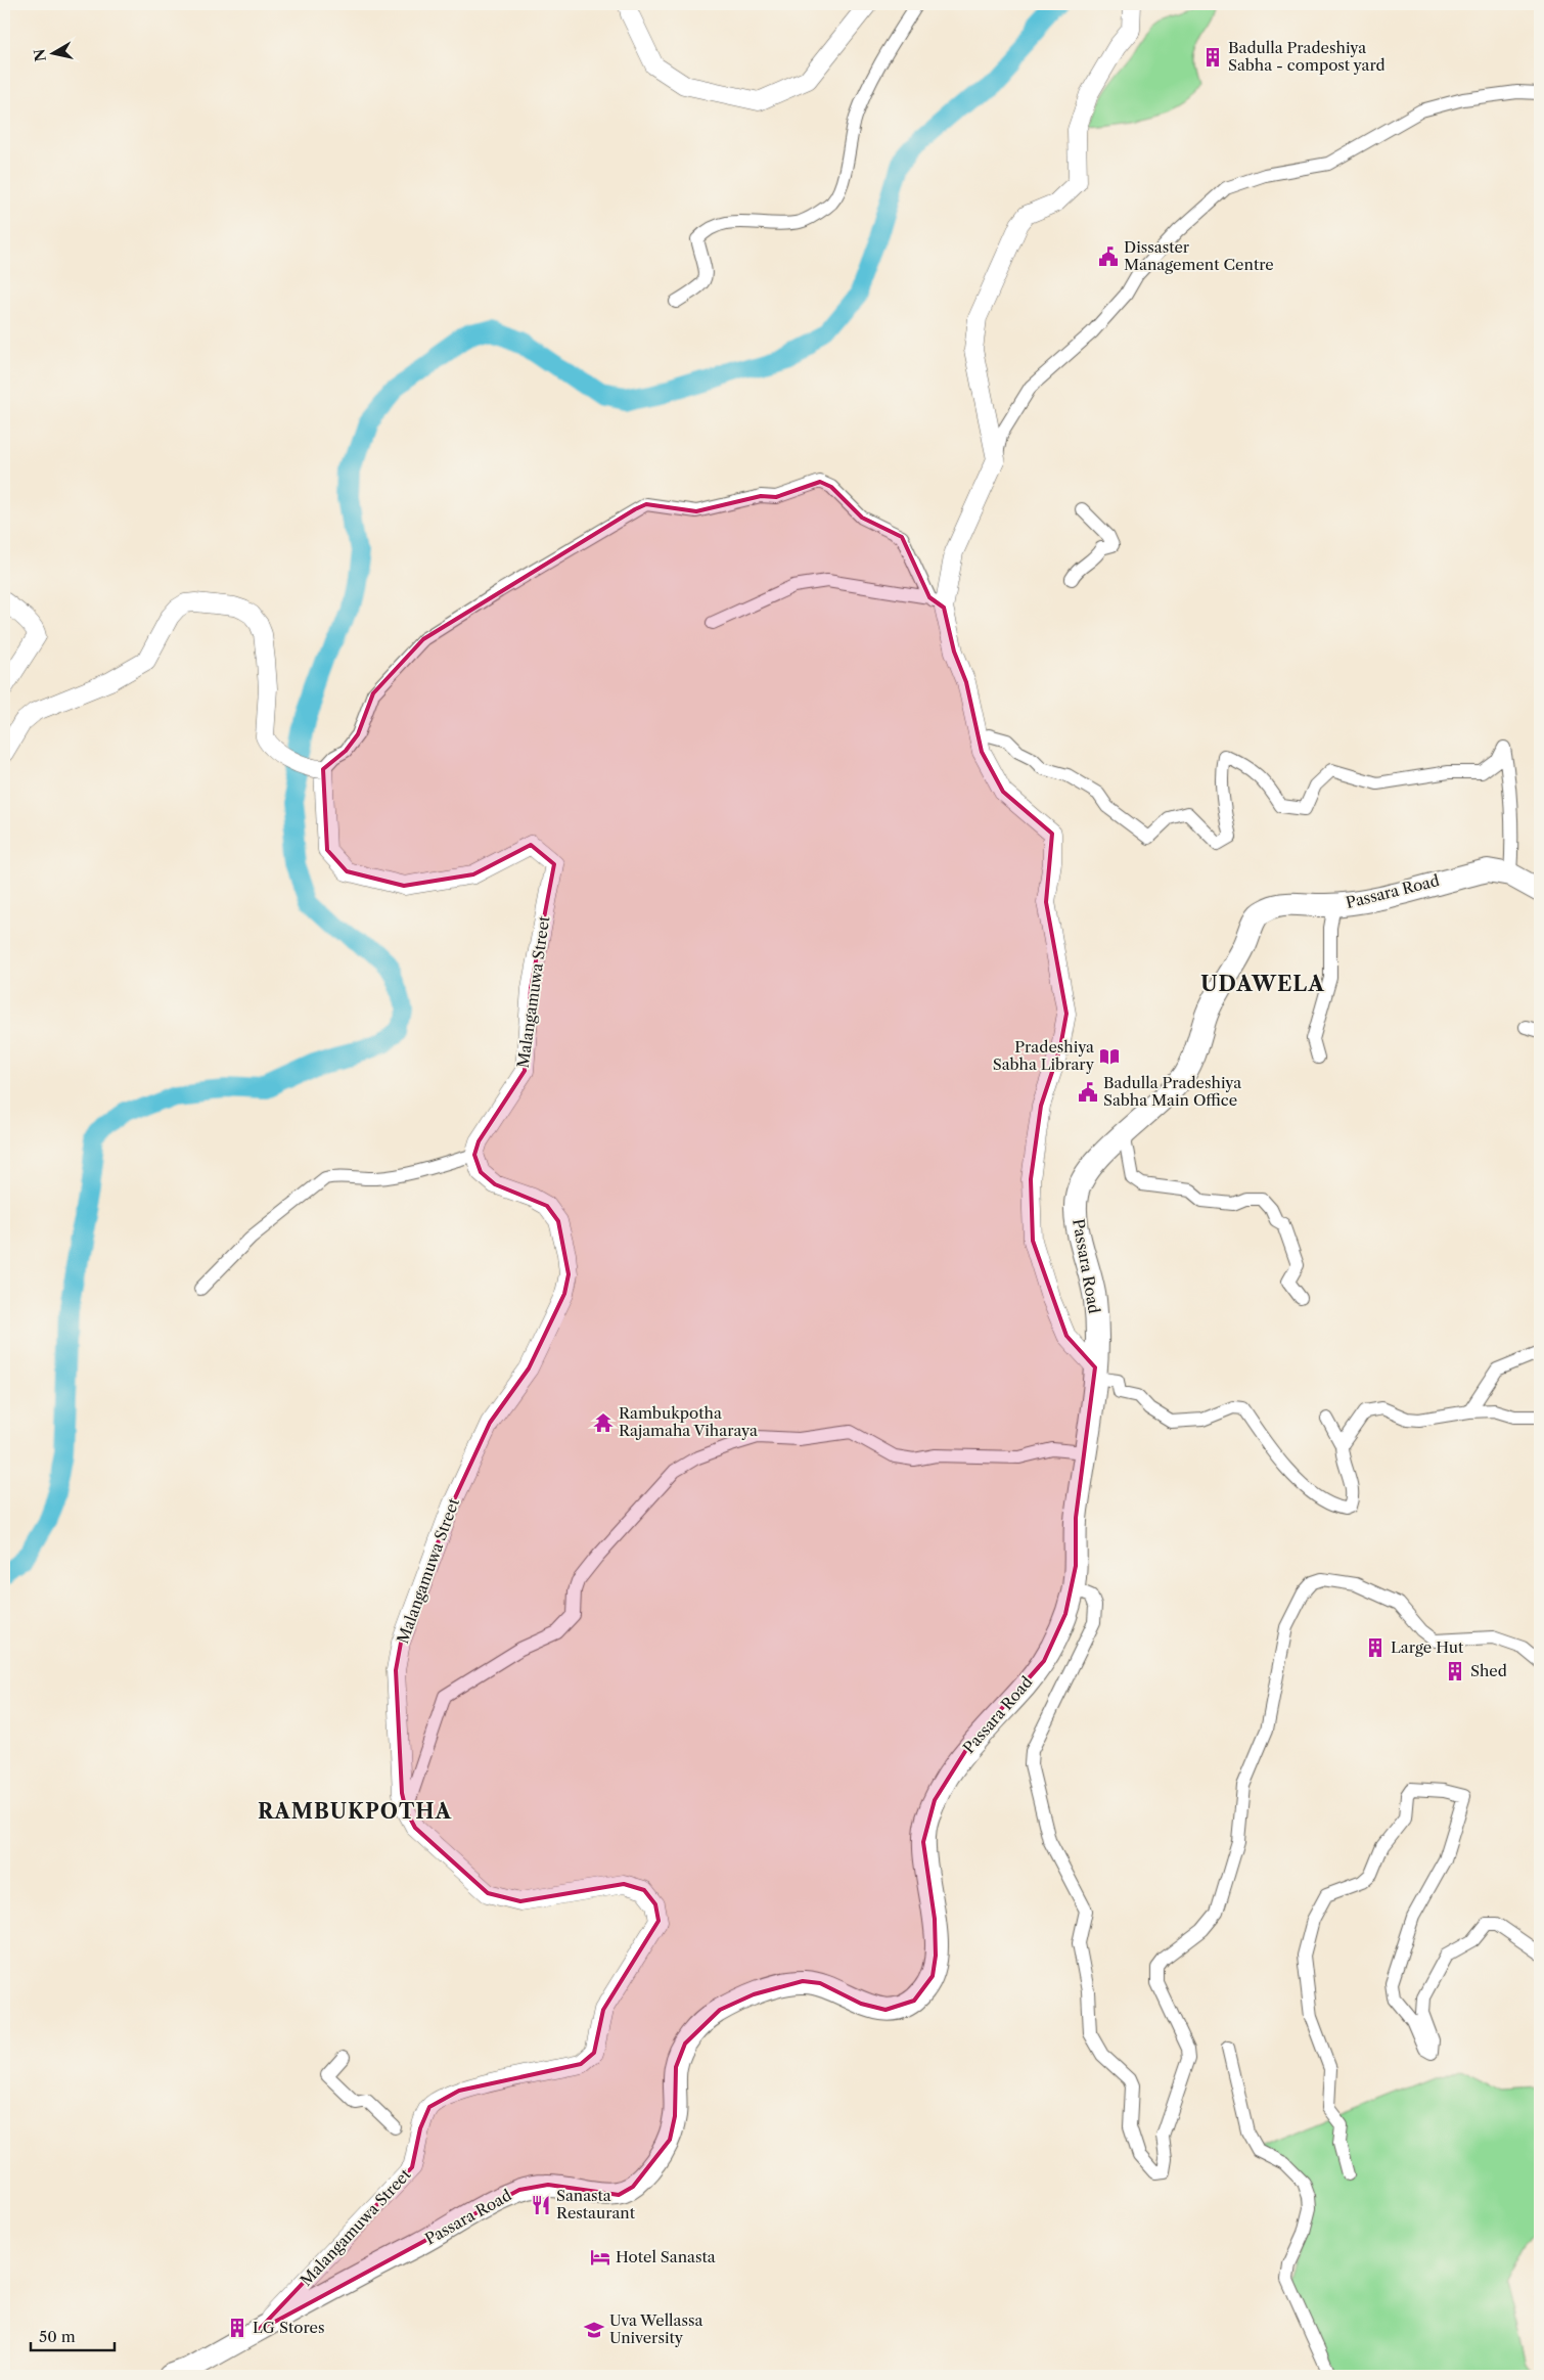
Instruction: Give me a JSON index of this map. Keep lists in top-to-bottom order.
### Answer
{
  "streets": {
    "highway": ["Passara Road"],
    "street": ["Malangamuwa Street"]
  },
  "crossings": [
    ["Passara Road", "Malangamuwa Street"]
  ],
  "districts": ["UDAWELA", "RAMBUKPOTHA"],
  "places": {
    "building": [
      "Badulla Pradeshiya Sabha - compost yard",
      "Large Hut",
      "Shed",
      "LG Stores"
    ],
    "public building": ["Dissaster Management Centre", "Badulla Pradeshiya Sabha Main Office"],
    "library": ["Pradeshiya Sabha Library"],
    "temple": ["Rambukpotha Rajamaha Viharaya"],
    "restaurant": ["Sanasta Restaurant"],
    "hotel": ["Hotel Sanasta"],
    "school or university": ["Uva Wellassa University"]
  },
  "scale_bar": "50 m",
  "north": "left"
}
